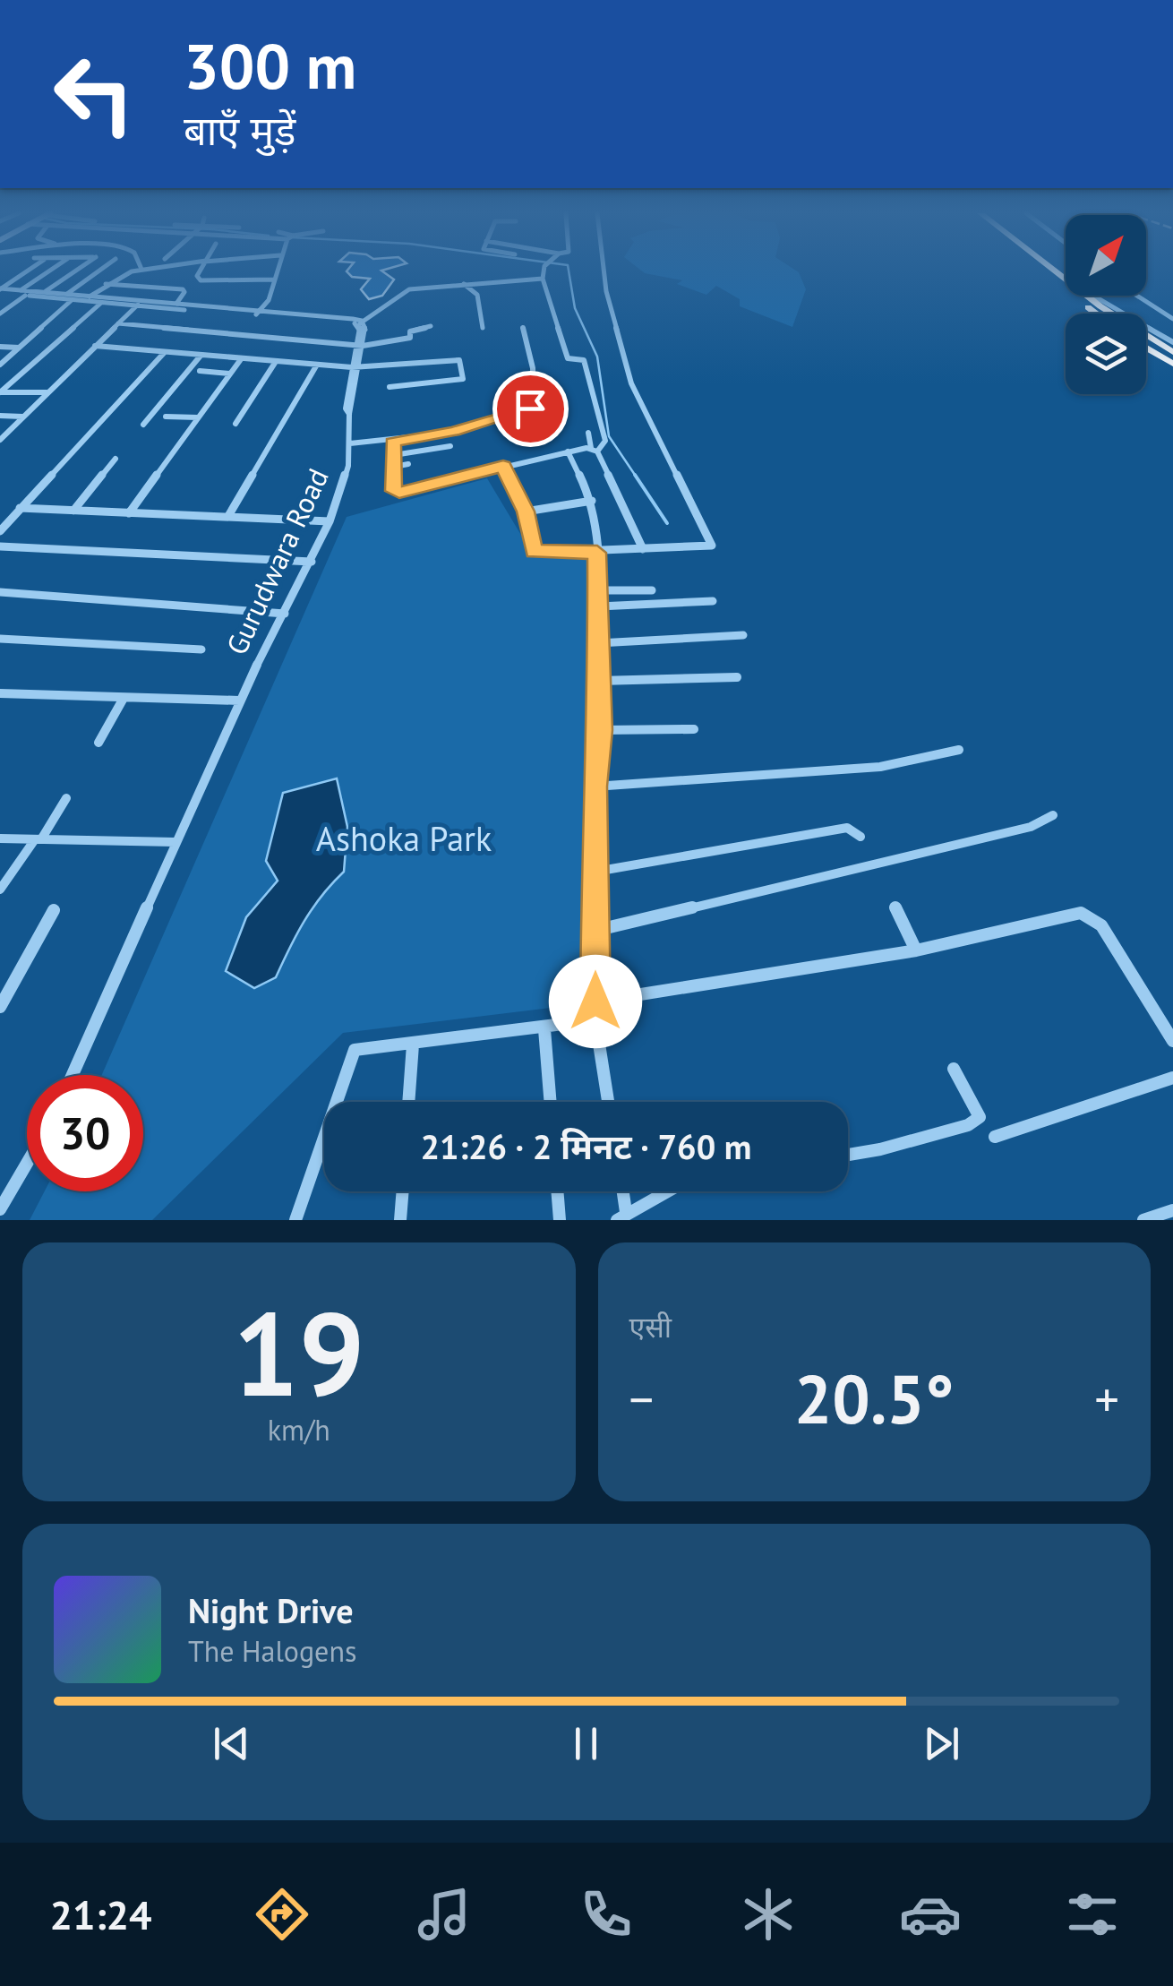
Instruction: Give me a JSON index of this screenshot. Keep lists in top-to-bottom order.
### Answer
{
  "streets": {
    "street": ["Gurudwara Road"]
  },
  "parks": ["Ashoka Park"],
  "north": "top right",
  "page": {
    "turn": ["300 m", "बाएँ मुड़ें"],
    "limit": "30",
    "trip": "21:26 · 2 मिनट · 760 m",
    "tile": [
      ["19", "km/h"],
      "एसी"
    ],
    "heat": ["−", "20.5°", "+"],
    "song": ["Night Drive", "The Halogens"],
    "tabs": "21:24"
  }
}
